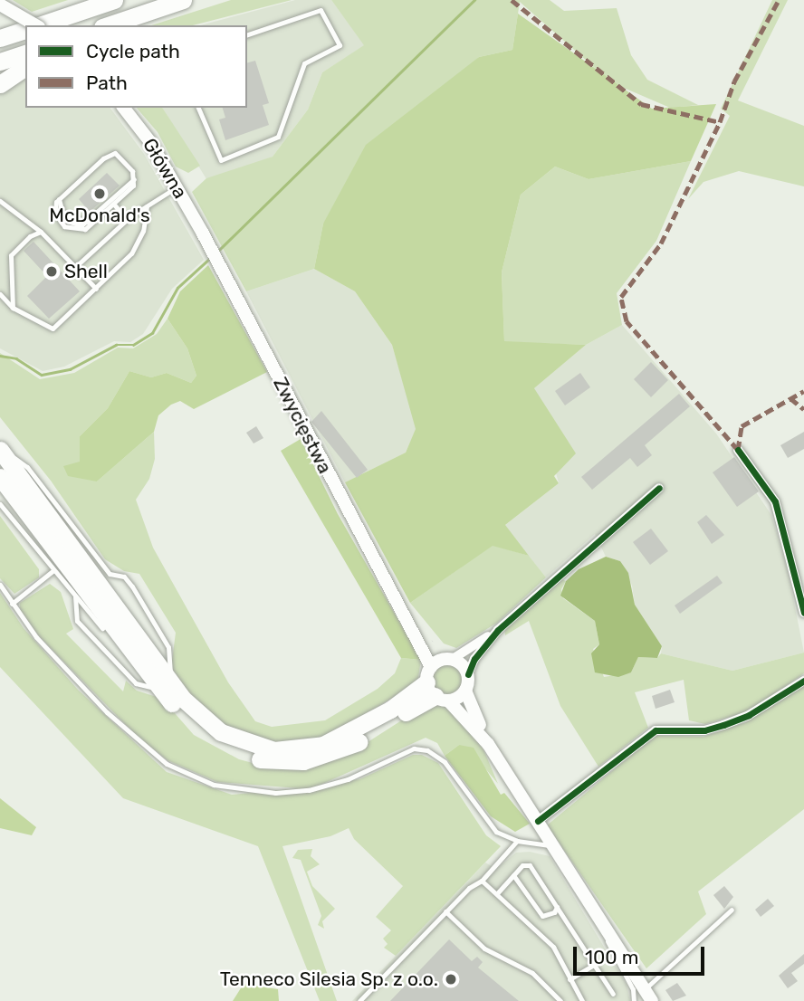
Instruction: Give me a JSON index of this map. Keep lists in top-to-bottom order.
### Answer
{
  "streets": {
    "main road": ["Główna", "Zwycięstwa"]
  },
  "crossings": [
    ["Główna", "Zwycięstwa"]
  ],
  "places": ["McDonald's", "Shell", "Tenneco Silesia Sp. z o.o."],
  "legend": ["Cycle path", "Path"],
  "scale_bar": "100 m"
}
